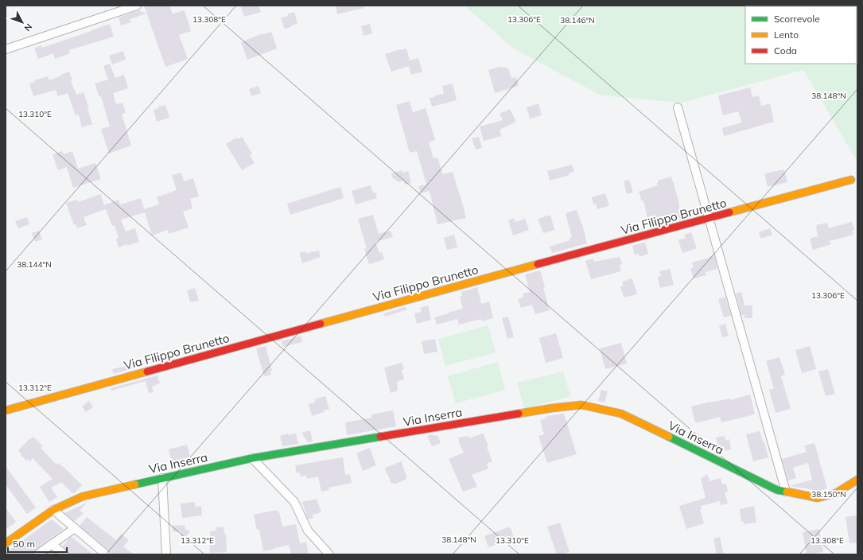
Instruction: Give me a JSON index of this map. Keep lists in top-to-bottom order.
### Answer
{
  "streets": {
    "street": ["Via Filippo Brunetto", "Via Inserra"]
  },
  "legend": ["Scorrevole", "Lento", "Coda"],
  "scale_bar": "50 m",
  "north": "bottom right",
  "coordinates": [
    "13.308°E",
    "13.306°E",
    "38.146°N",
    "38.148°N",
    "13.310°E",
    "38.144°N",
    "13.312°E",
    "38.150°N"
  ]
}
